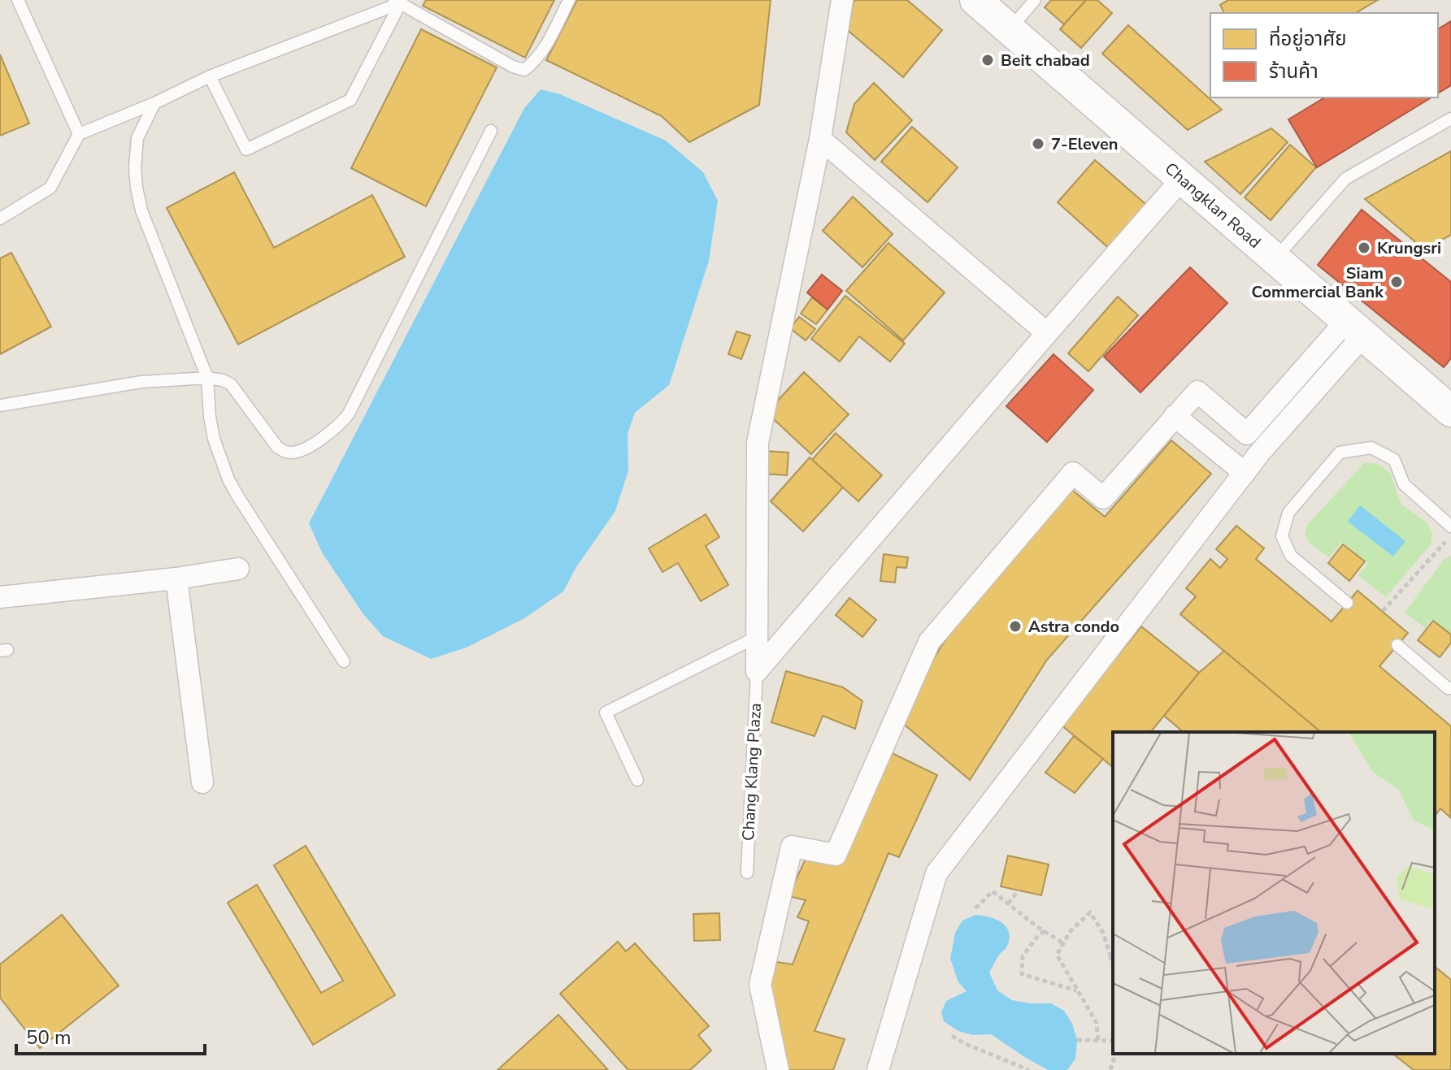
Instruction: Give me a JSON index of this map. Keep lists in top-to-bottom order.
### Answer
{
  "streets": {
    "street": ["Changklan Road"],
    "lane": ["Chang Klang Plaza"]
  },
  "places": [
    "Beit chabad",
    "7-Eleven",
    "Krungsri",
    "Siam Commercial Bank",
    "Astra condo"
  ],
  "legend": ["ที่อยู่อาศัย", "ร้านค้า"],
  "scale_bar": "50 m"
}
